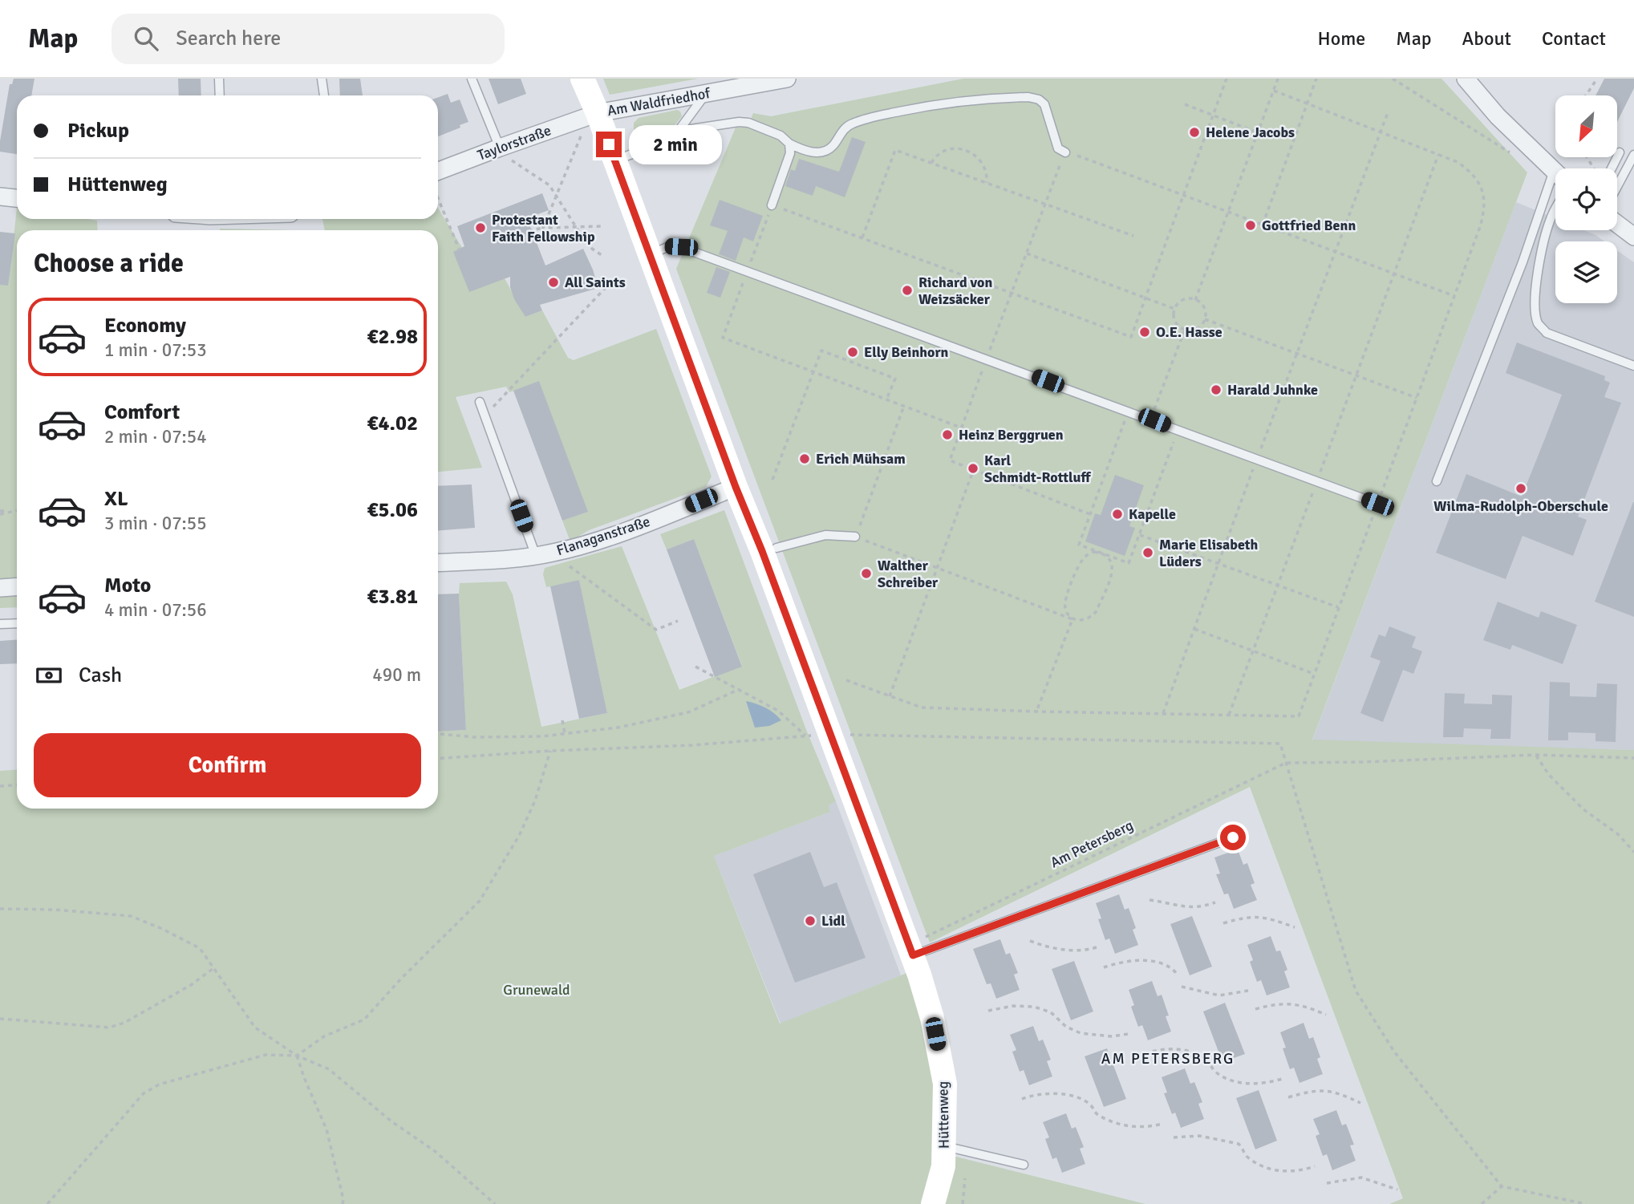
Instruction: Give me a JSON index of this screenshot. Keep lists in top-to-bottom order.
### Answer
{
  "streets": {
    "main road": ["Hüttenweg"],
    "street": ["Am Waldfriedhof", "Taylorstraße", "Flanaganstraße"],
    "path": ["Am Petersberg"]
  },
  "crossings": [
    ["Am Waldfriedhof", "Taylorstraße"],
    ["Am Waldfriedhof", "Hüttenweg"],
    ["Taylorstraße", "Hüttenweg"],
    ["Flanaganstraße", "Hüttenweg"],
    ["Am Petersberg", "Hüttenweg"]
  ],
  "districts": ["AM PETERSBERG"],
  "parks": ["Grunewald"],
  "places": [
    "Helene Jacobs",
    "Gottfried Benn",
    "Protestant Faith Fellowship",
    "All Saints",
    "Richard von Weizsäcker",
    "O.E. Hasse",
    "Elly Beinhorn",
    "Harald Juhnke",
    "Heinz Berggruen",
    "Erich Mühsam",
    "Karl Schmidt-Rottluff",
    "Wilma-Rudolph-Oberschule",
    "Kapelle",
    "Marie Elisabeth Lüders",
    "Walther Schreiber",
    "Lidl"
  ],
  "north": "bottom left",
  "page": {
    "header": "Map",
    "search": "Search here",
    "nav": [
      "Home",
      "Map",
      "About",
      "Contact"
    ],
    "banner": ["Pickup", "Hüttenweg"],
    "bubble": "2 min",
    "heading": "Choose a ride",
    "list": [
      {
        "name": "Economy",
        "note": "1 min · 07:53",
        "value": "€2.98"
      },
      {
        "name": "Comfort",
        "note": "2 min · 07:54",
        "value": "€4.02"
      },
      {
        "name": "XL",
        "note": "3 min · 07:55",
        "value": "€5.06"
      },
      {
        "name": "Moto",
        "note": "4 min · 07:56",
        "value": "€3.81"
      }
    ],
    "pay": ["Cash", "490 m"],
    "buttons": "Confirm"
  }
}
